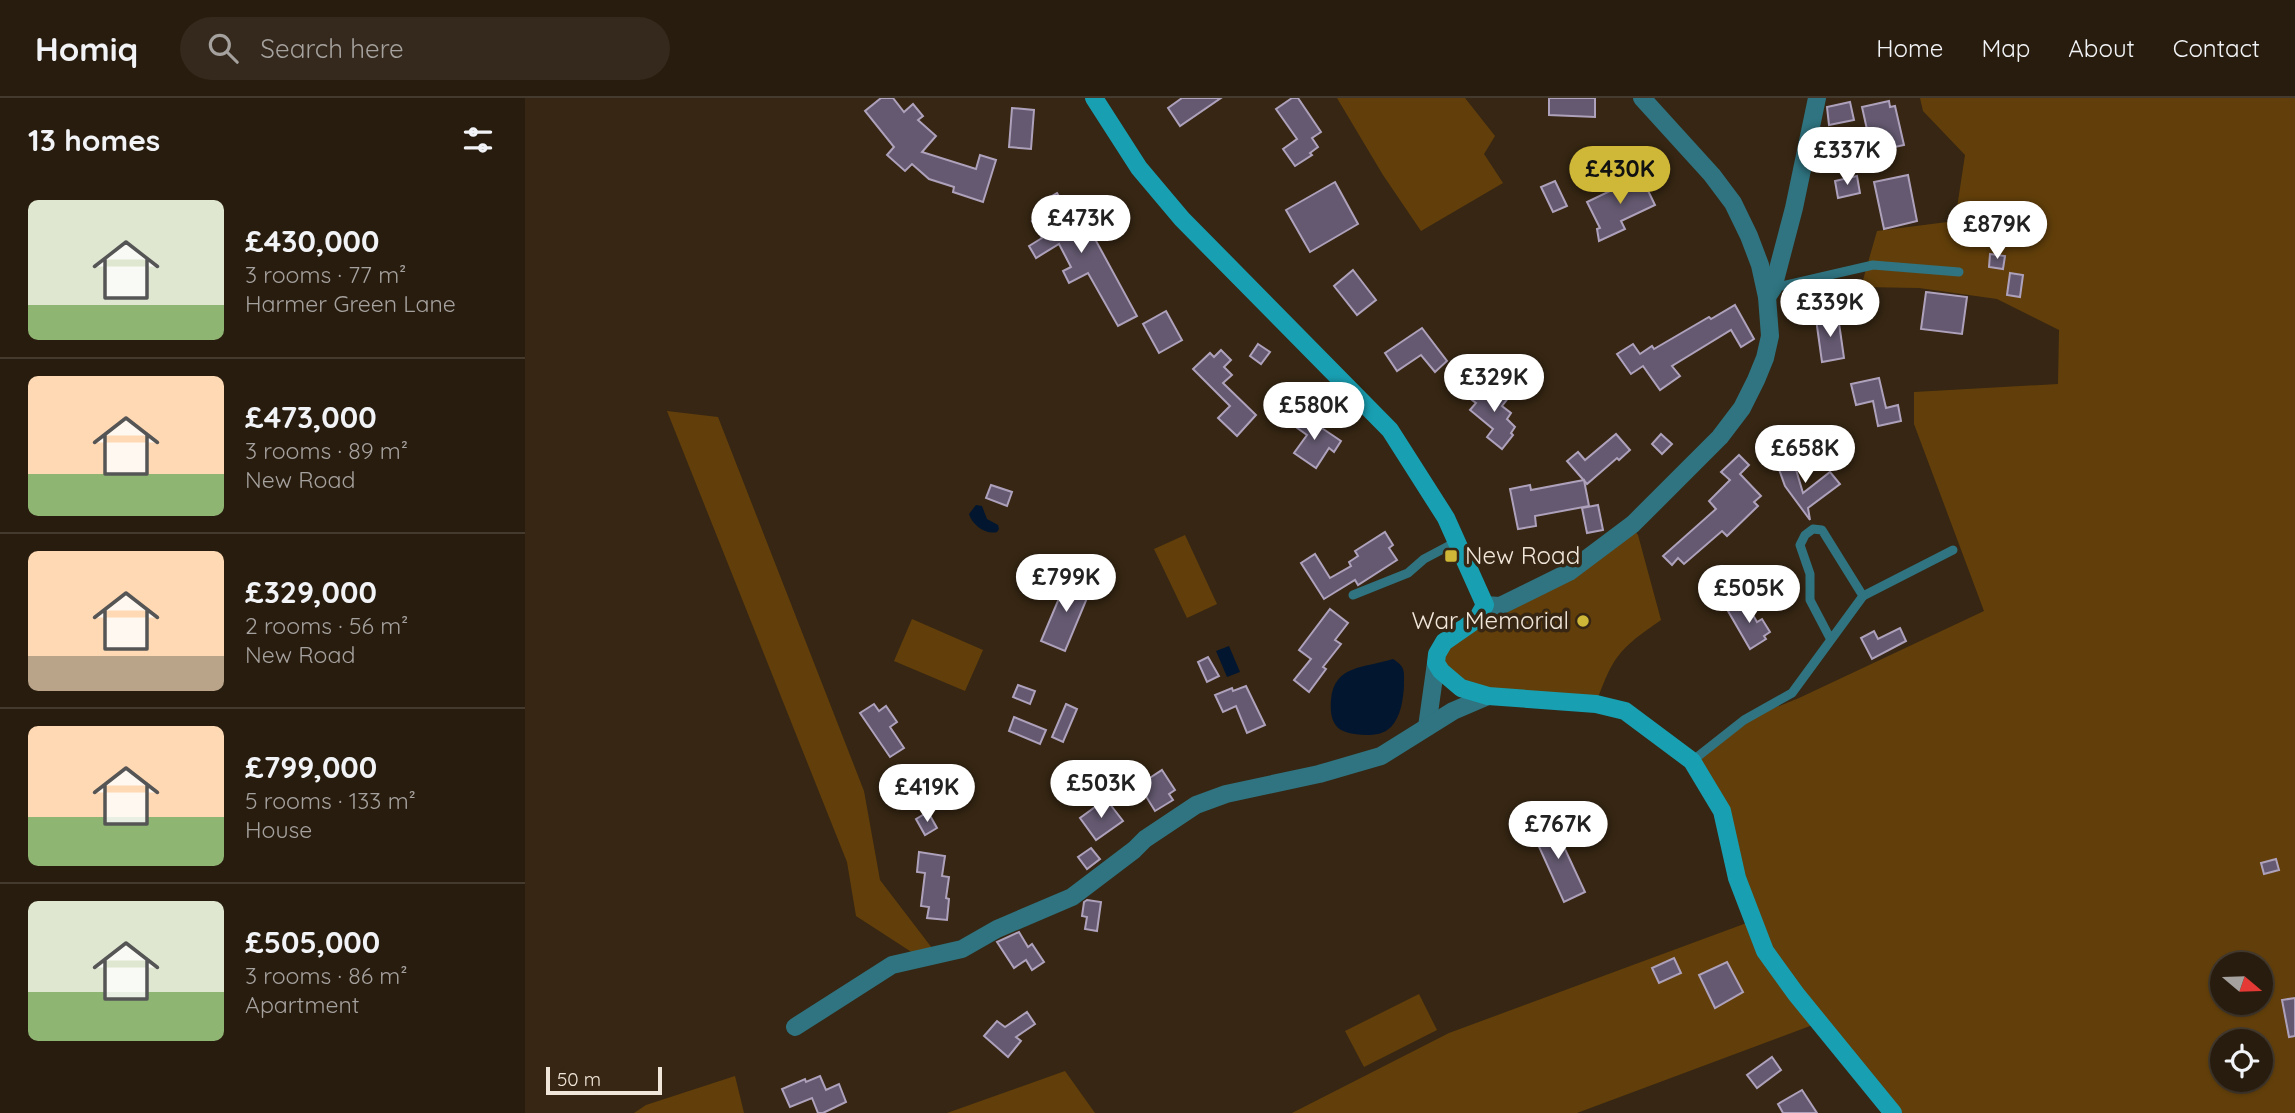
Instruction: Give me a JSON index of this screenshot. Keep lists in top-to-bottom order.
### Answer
{
  "places": {
    "transit": ["New Road"],
    "other": ["War Memorial"]
  },
  "scale_bar": "50 m",
  "north": "right",
  "page": {
    "header": "Homiq",
    "search": "Search here",
    "nav": [
      "Home",
      "Map",
      "About",
      "Contact"
    ],
    "heading": "13 homes",
    "price": [
      "£337K",
      "£430K",
      "£473K",
      "£879K",
      "£339K",
      "£329K",
      "£580K",
      "£658K",
      "£799K",
      "£505K",
      "£503K",
      "£419K",
      "£767K"
    ],
    "list": [
      {
        "name": "£430,000",
        "note": "3 rooms · 77 m² · Harmer Green Lane"
      },
      {
        "name": "£473,000",
        "note": "3 rooms · 89 m² · New Road"
      },
      {
        "name": "£329,000",
        "note": "2 rooms · 56 m² · New Road"
      },
      {
        "name": "£799,000",
        "note": "5 rooms · 133 m² · House"
      },
      {
        "name": "£505,000",
        "note": "3 rooms · 86 m² · Apartment"
      }
    ],
    "scale": "50 m"
  }
}
